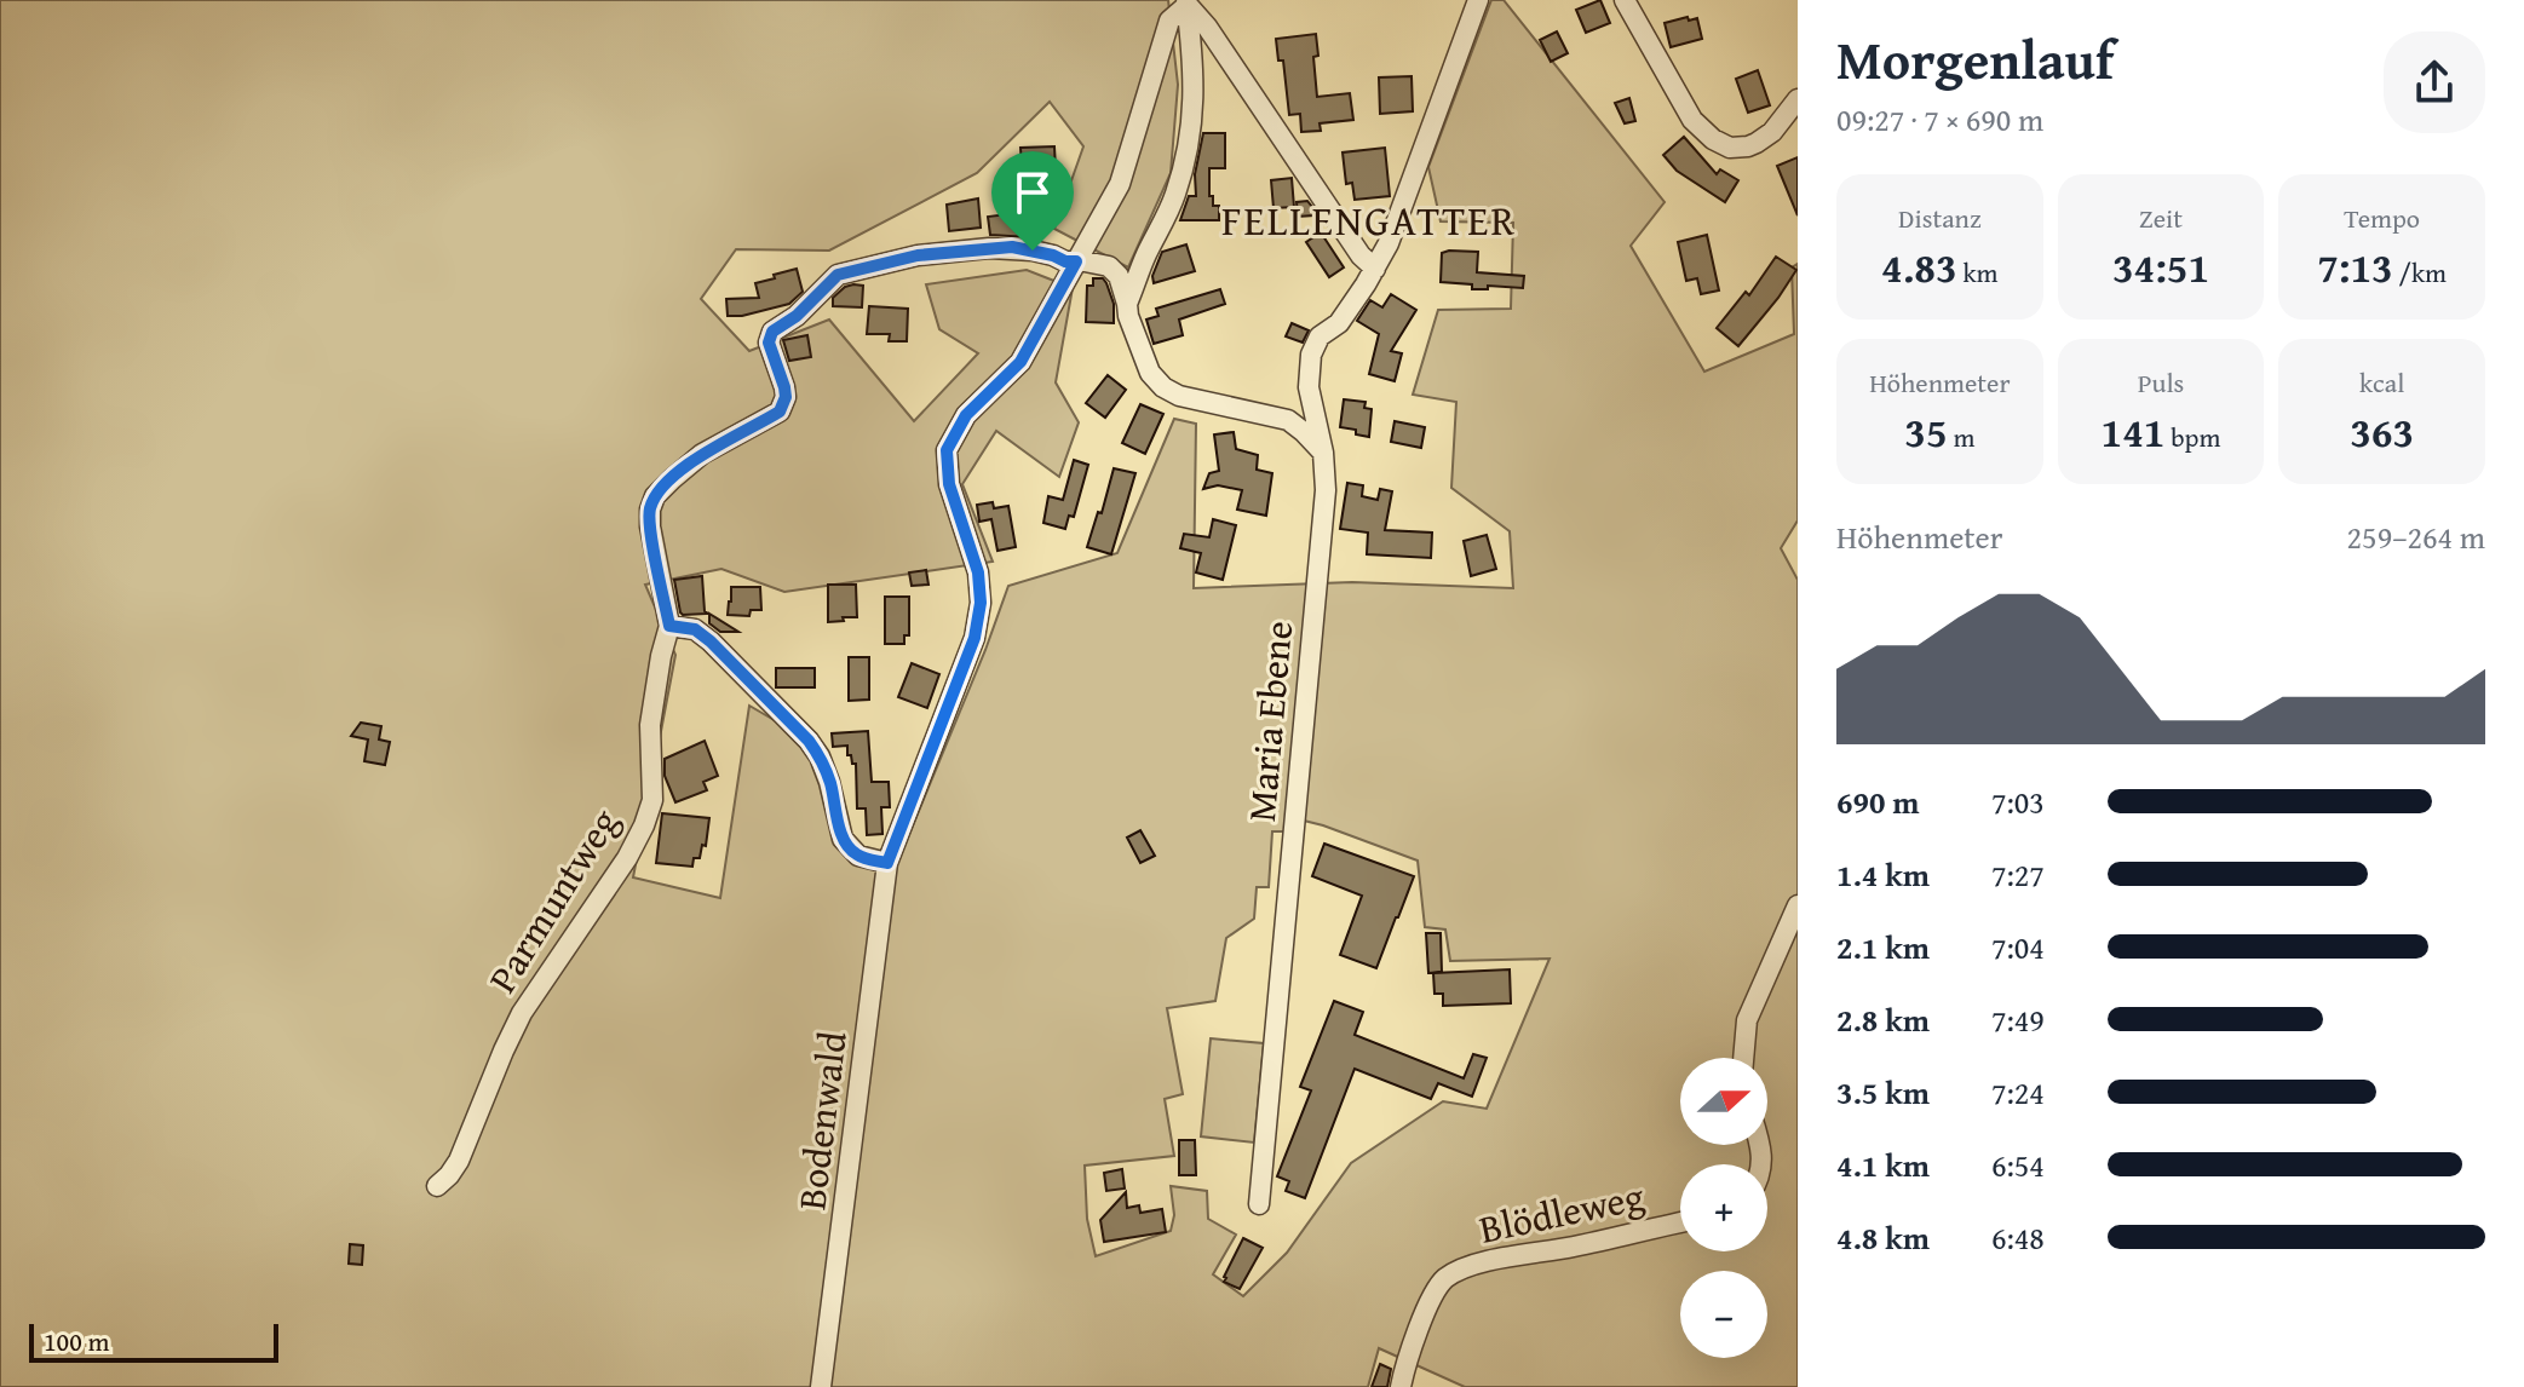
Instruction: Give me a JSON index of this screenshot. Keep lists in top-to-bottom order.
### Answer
{
  "streets": {
    "street": [
      "Maria Ebene",
      "Parmuntweg",
      "Bodenwald",
      "Blödleweg"
    ]
  },
  "districts": ["FELLENGATTER"],
  "scale_bar": "100 m",
  "north": "right",
  "page": {
    "heading": ["Morgenlauf", "09:27 · 7 × 690 m"],
    "stats": [
      ["Distanz", "4.83 km"],
      ["Zeit", "34:51"],
      ["Tempo", "7:13 /km"],
      ["Höhenmeter", "35 m"],
      ["Puls", "141 bpm"],
      ["kcal", "363"]
    ],
    "chart": ["Höhenmeter", "259–264 m"],
    "list": [
      {
        "name": "690 m",
        "note": "7:03"
      },
      {
        "name": "1.4 km",
        "note": "7:27"
      },
      {
        "name": "2.1 km",
        "note": "7:04"
      },
      {
        "name": "2.8 km",
        "note": "7:49"
      },
      {
        "name": "3.5 km",
        "note": "7:24"
      },
      {
        "name": "4.1 km",
        "note": "6:54"
      },
      {
        "name": "4.8 km",
        "note": "6:48"
      }
    ],
    "map_buttons": ["+", "−"],
    "scale": "100 m"
  }
}
